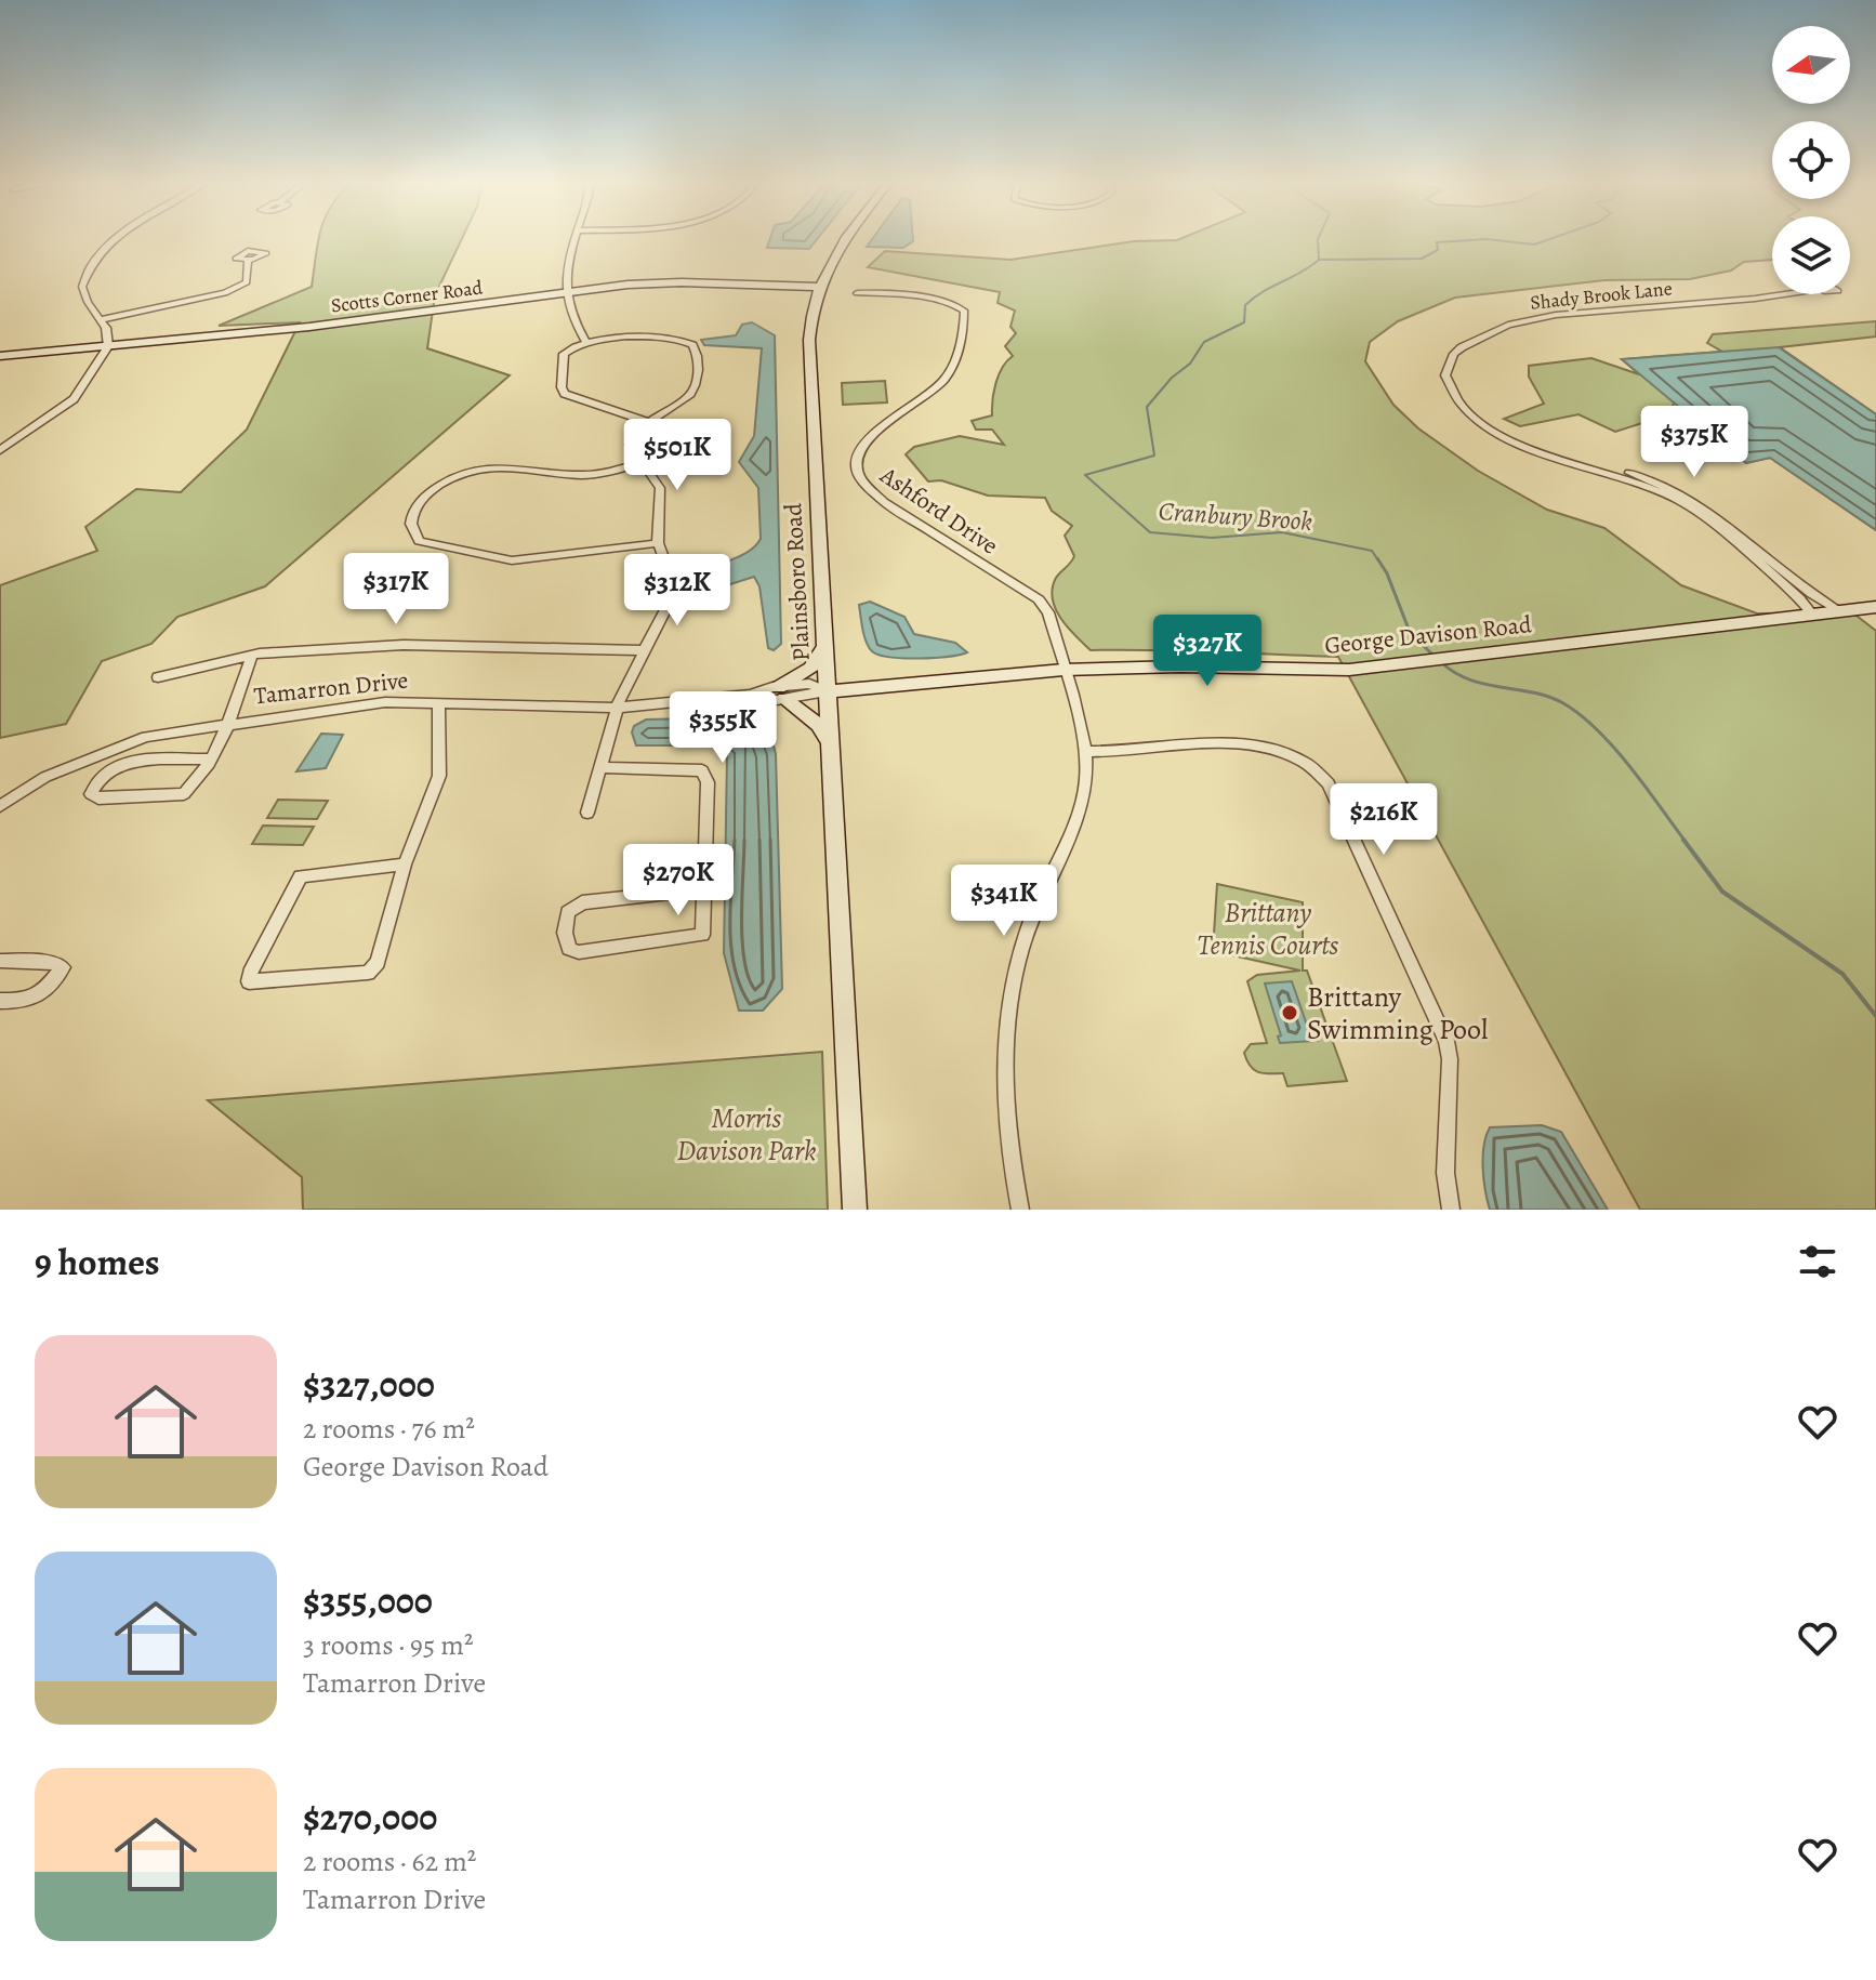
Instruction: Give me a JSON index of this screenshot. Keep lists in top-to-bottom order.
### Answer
{
  "streets": {
    "street": [
      "Shady Brook Lane",
      "Scotts Corner Road",
      "Ashford Drive",
      "Plainsboro Road",
      "George Davison Road",
      "Tamarron Drive"
    ]
  },
  "crossings": [
    ["Shady Brook Lane", "George Davison Road"],
    ["Scotts Corner Road", "Plainsboro Road"],
    ["Ashford Drive", "George Davison Road"],
    ["Plainsboro Road", "George Davison Road"],
    ["Plainsboro Road", "Tamarron Drive"],
    ["George Davison Road", "Tamarron Drive"]
  ],
  "water": ["Cranbury Brook"],
  "parks": ["Brittany Tennis Courts", "Morris Davison Park"],
  "places": ["Brittany Swimming Pool"],
  "north": "left",
  "page": {
    "price": [
      "$375K",
      "$501K",
      "$317K",
      "$312K",
      "$327K",
      "$355K",
      "$216K",
      "$270K",
      "$341K"
    ],
    "heading": "9 homes",
    "list": [
      {
        "name": "$327,000",
        "note": "2 rooms · 76 m² · George Davison Road"
      },
      {
        "name": "$355,000",
        "note": "3 rooms · 95 m² · Tamarron Drive"
      },
      {
        "name": "$270,000",
        "note": "2 rooms · 62 m² · Tamarron Drive"
      }
    ]
  }
}
